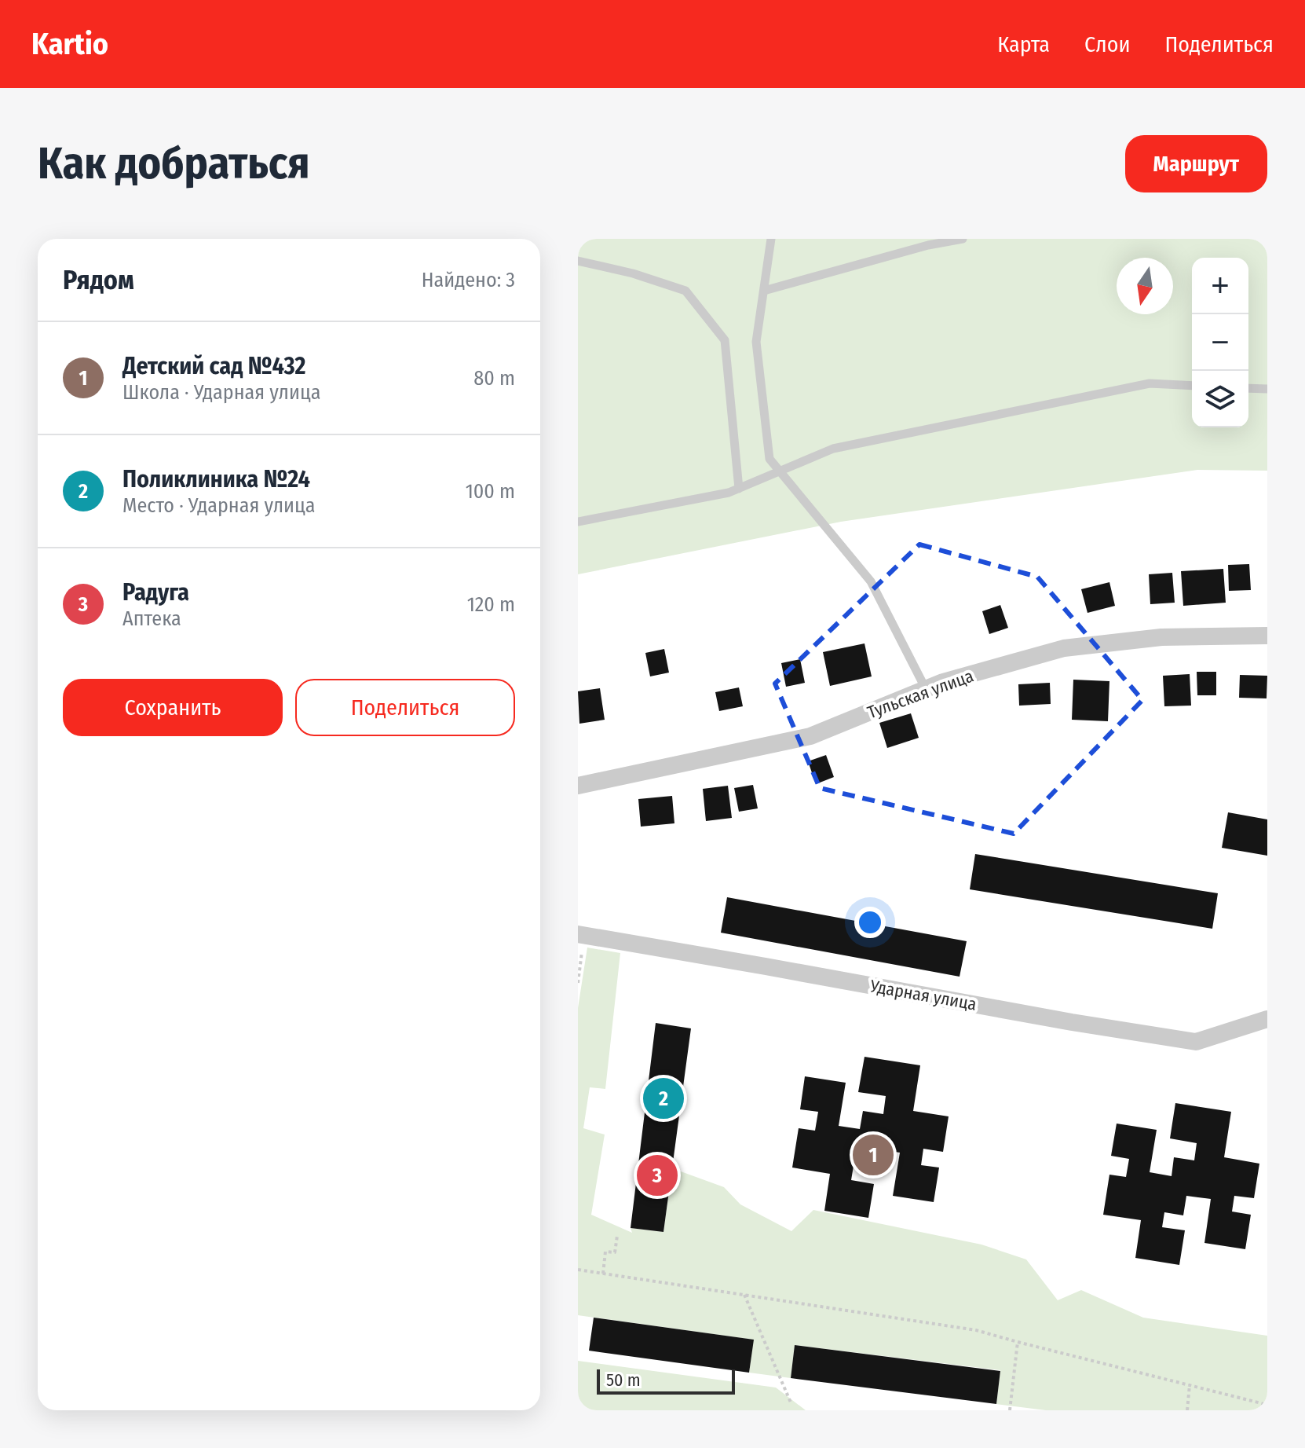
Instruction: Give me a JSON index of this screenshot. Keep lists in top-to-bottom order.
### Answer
{
  "streets": {
    "street": ["Тульская улица", "Ударная улица"]
  },
  "scale_bar": "50 m",
  "north": "bottom",
  "page": {
    "header": "Kartio",
    "nav": ["Карта", "Слои", "Поделиться"],
    "buttons": [
      "Маршрут",
      ["Сохранить", "Поделиться"]
    ],
    "title": "Как добраться",
    "heading": ["Рядом", "Найдено: 3"],
    "map_buttons": ["+", "−"],
    "list": [
      {
        "mark": "1",
        "name": "Детский сад №432",
        "note": "Школа · Ударная улица",
        "value": "80 m"
      },
      {
        "mark": "2",
        "name": "Поликлиника №24",
        "note": "Место · Ударная улица",
        "value": "100 m"
      },
      {
        "mark": "3",
        "name": "Радуга",
        "note": "Аптека",
        "value": "120 m"
      }
    ],
    "pins": ["2", "1", "3"],
    "scale": "50 m"
  }
}
